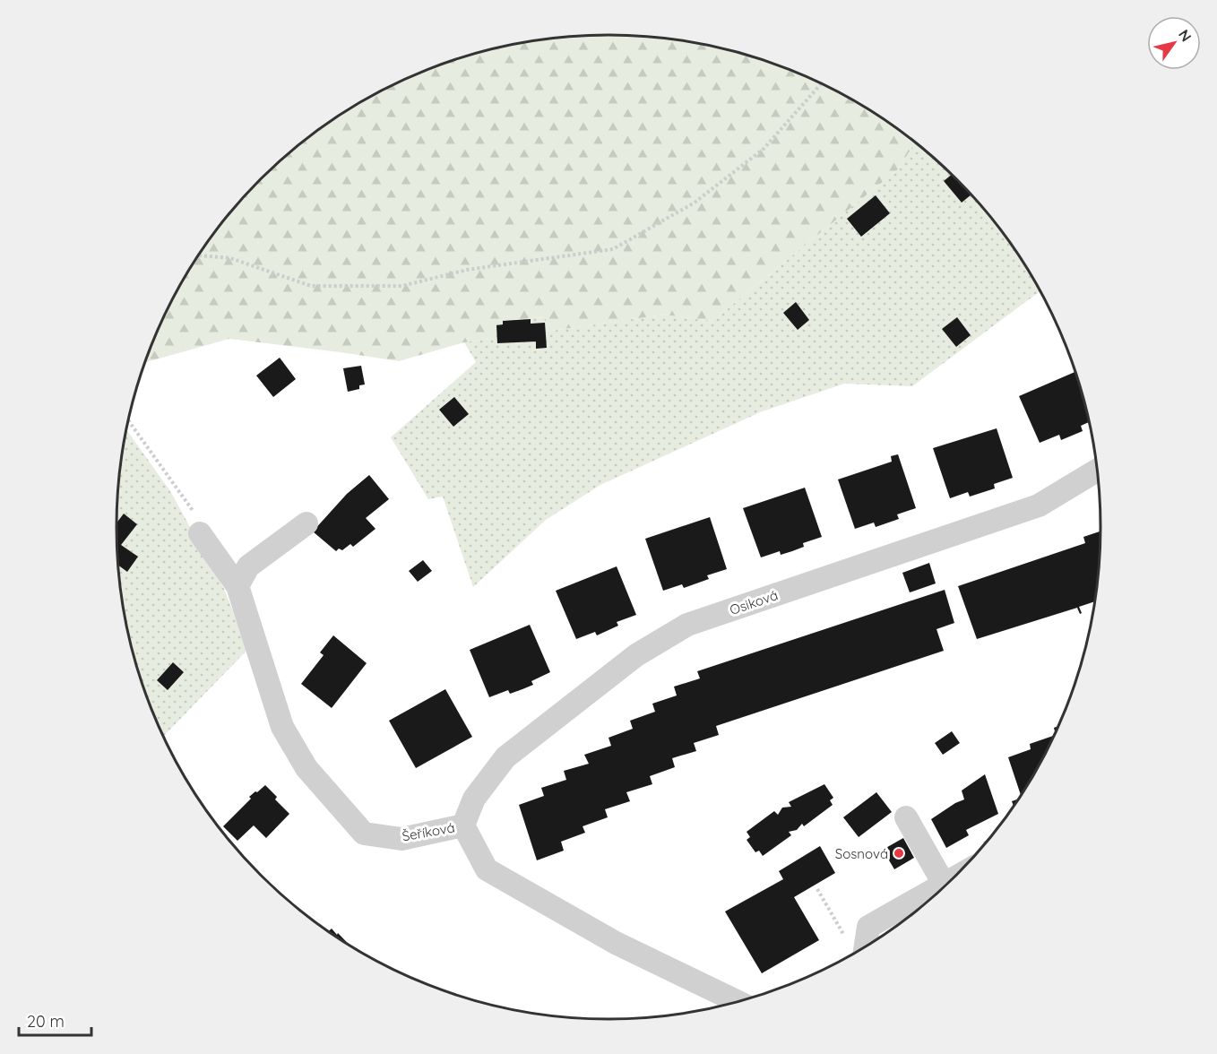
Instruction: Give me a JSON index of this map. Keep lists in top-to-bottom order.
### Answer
{
  "streets": {
    "street": ["Osiková", "Šeříková"]
  },
  "crossings": [
    ["Osiková", "Šeříková"]
  ],
  "places": ["Sosnová"],
  "scale_bar": "20 m",
  "north": "top right"
}
